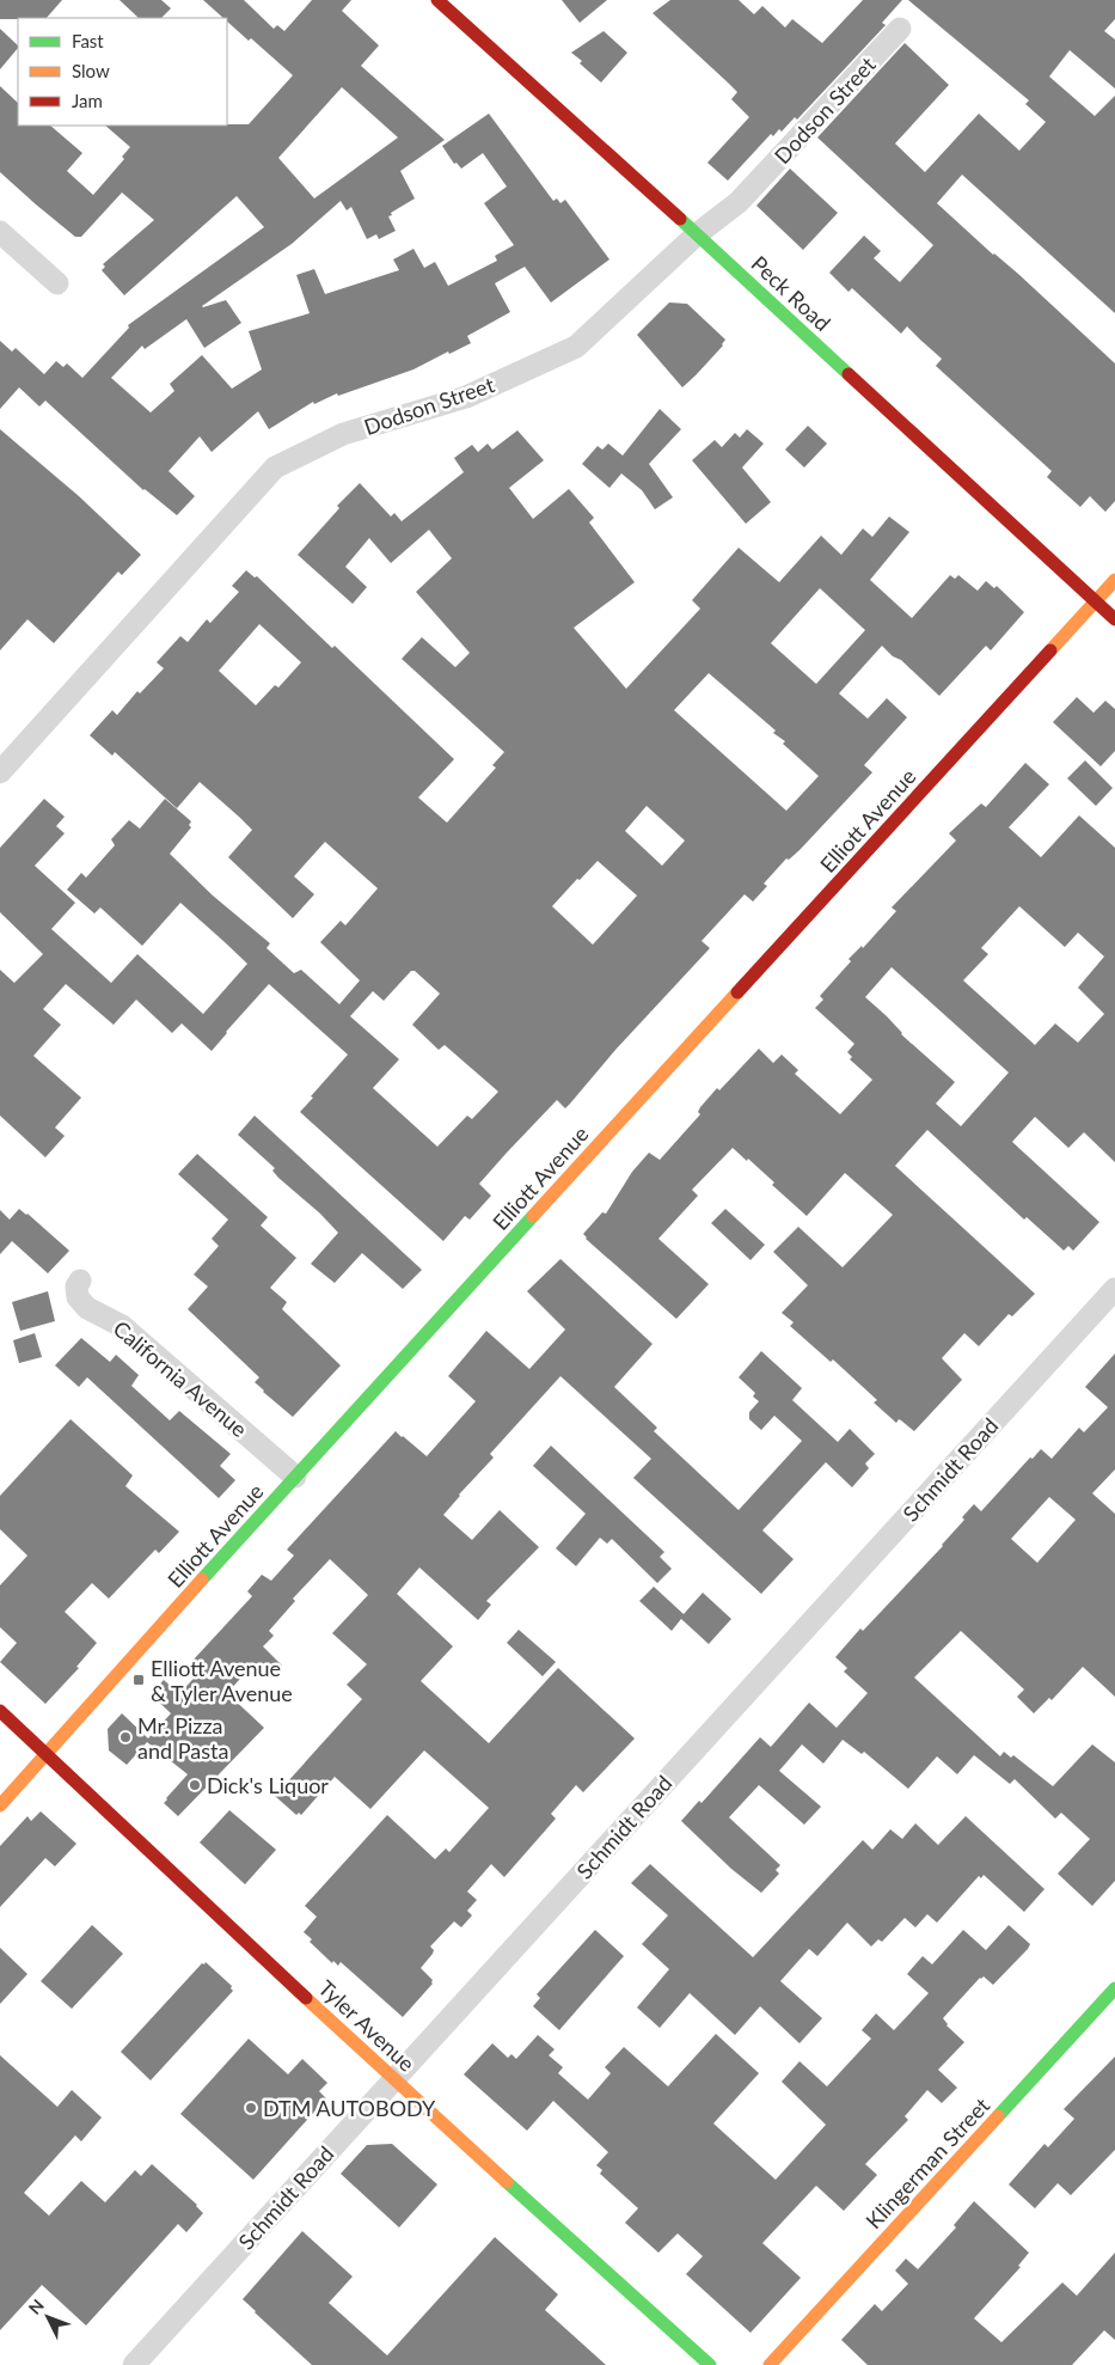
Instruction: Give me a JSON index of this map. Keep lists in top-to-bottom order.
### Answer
{
  "streets": {
    "street": [
      "Dodson Street",
      "Peck Road",
      "Elliott Avenue",
      "California Avenue",
      "Schmidt Road",
      "Tyler Avenue",
      "Klingerman Street"
    ]
  },
  "crossings": [
    ["Dodson Street", "Peck Road"],
    ["Peck Road", "Elliott Avenue"],
    ["Elliott Avenue", "California Avenue"],
    ["Elliott Avenue", "Tyler Avenue"],
    ["Schmidt Road", "Tyler Avenue"]
  ],
  "places": {
    "transit": ["Elliott Avenue & Tyler Avenue"],
    "other": ["Mr. Pizza and Pasta", "Dick's Liquor", "DTM AUTOBODY"]
  },
  "legend": ["Fast", "Slow", "Jam"],
  "north": "top left"
}
